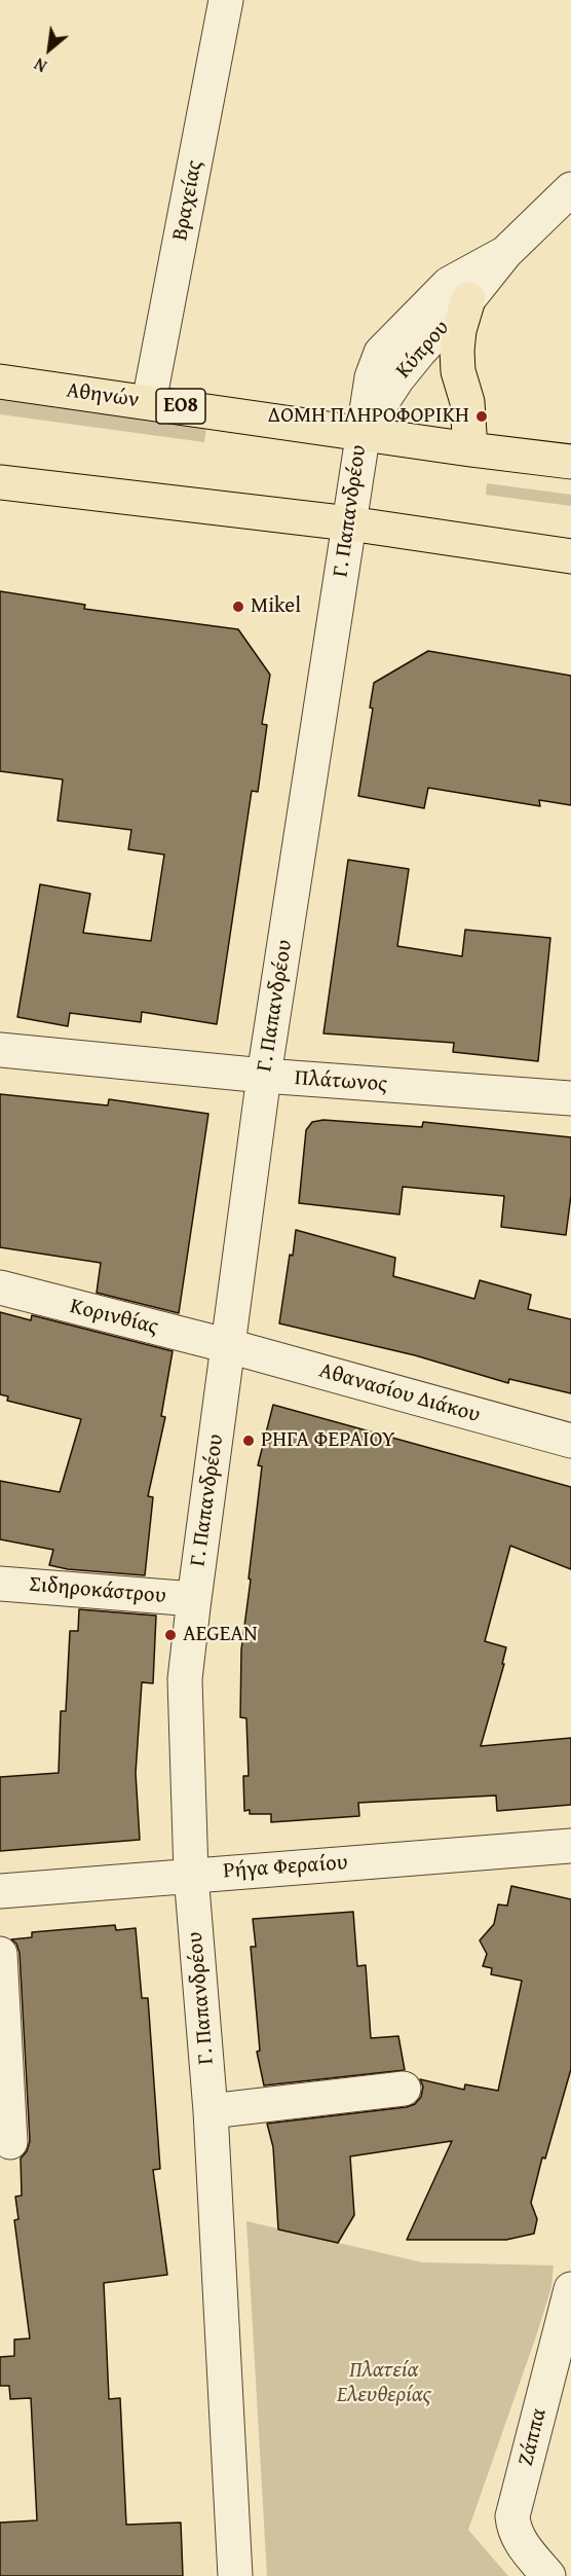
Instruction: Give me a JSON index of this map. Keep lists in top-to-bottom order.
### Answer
{
  "streets": {
    "highway": ["Αθηνών", "ΕΟ8"],
    "street": [
      "Βραχείας",
      "Κύπρου",
      "Γ. Παπανδρέου",
      "Πλάτωνος",
      "Κορινθίας",
      "Αθανασίου Διάκου",
      "Σιδηροκάστρου",
      "Ρήγα Φεραίου",
      "Ζάππα"
    ]
  },
  "crossings": [
    ["Βραχείας", "Αθηνών"],
    ["Κύπρου", "Αθηνών"],
    ["Κύπρου", "Γ. Παπανδρέου"],
    ["Αθηνών", "Γ. Παπανδρέου"],
    ["Γ. Παπανδρέου", "Πλάτωνος"],
    ["Γ. Παπανδρέου", "Κορινθίας"],
    ["Γ. Παπανδρέου", "Αθανασίου Διάκου"],
    ["Γ. Παπανδρέου", "Σιδηροκάστρου"],
    ["Γ. Παπανδρέου", "Ρήγα Φεραίου"],
    ["Κορινθίας", "Αθανασίου Διάκου"]
  ],
  "parks": ["Πλατεία Ελευθερίας"],
  "places": [
    "ΔΟΜΗ ΠΛΗΡΟΦΟΡΙΚΗ",
    "Mikel",
    "ΡΗΓΑ ΦΕΡΑΙΟΥ",
    "AEGEAN"
  ],
  "north": "bottom left"
}
